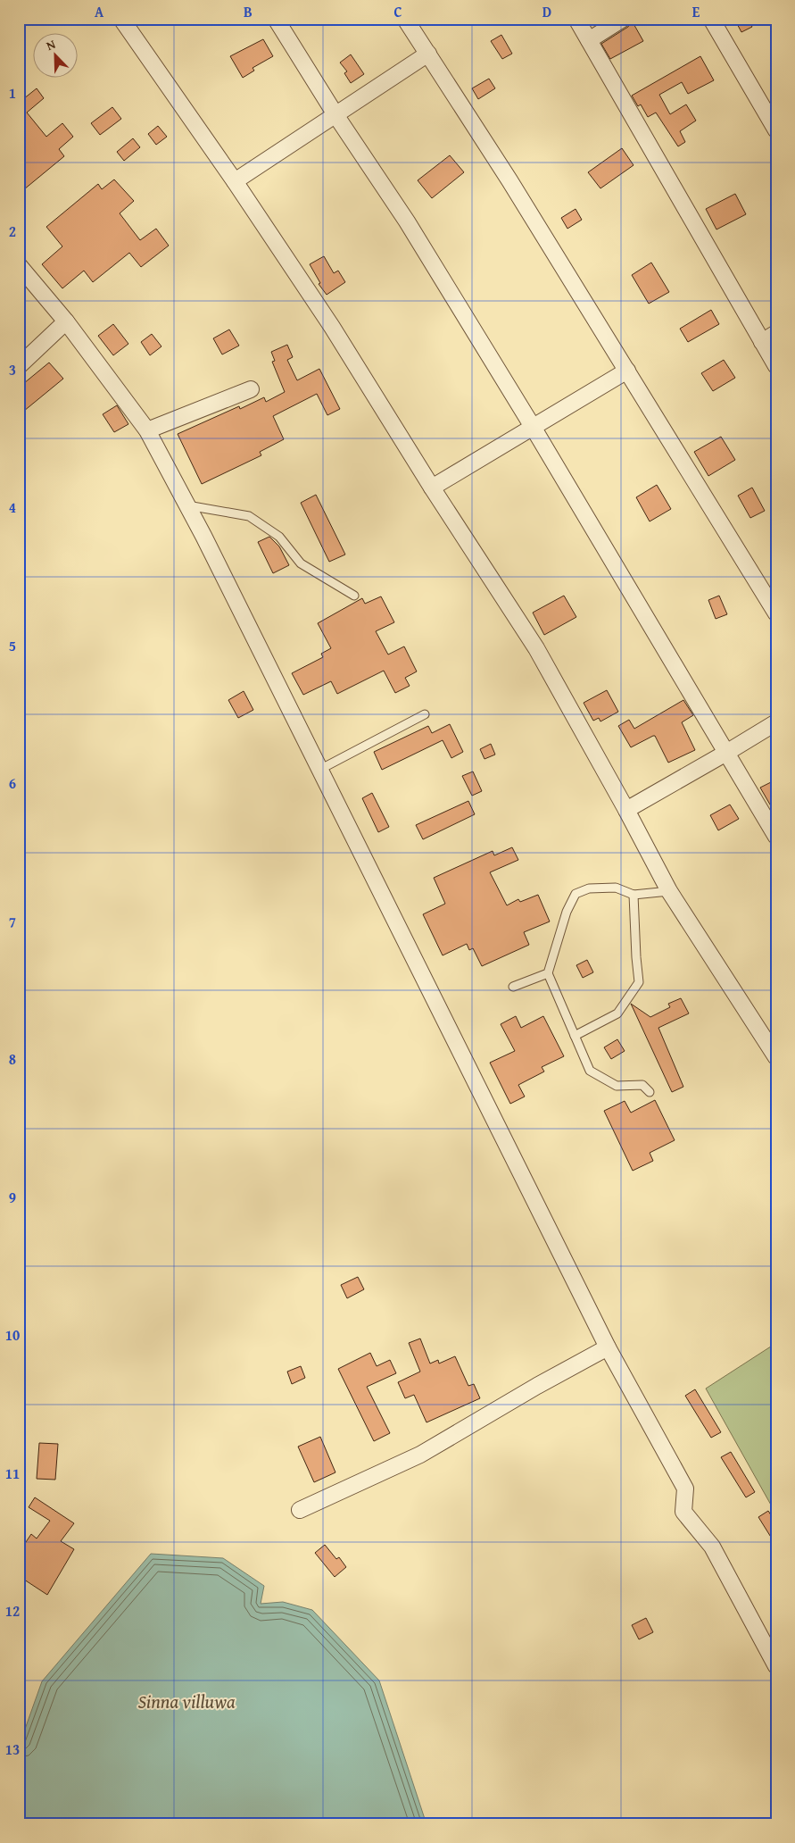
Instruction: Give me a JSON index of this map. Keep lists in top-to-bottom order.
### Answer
{
  "water": ["Sinna villuwa"],
  "north": "top left",
  "grid": {
    "columns": [
      "A",
      "B",
      "C",
      "D",
      "E"
    ],
    "rows": [
      "1",
      "2",
      "3",
      "4",
      "5",
      "6",
      "7",
      "8",
      "9",
      "10",
      "11",
      "12",
      "13"
    ]
  }
}
